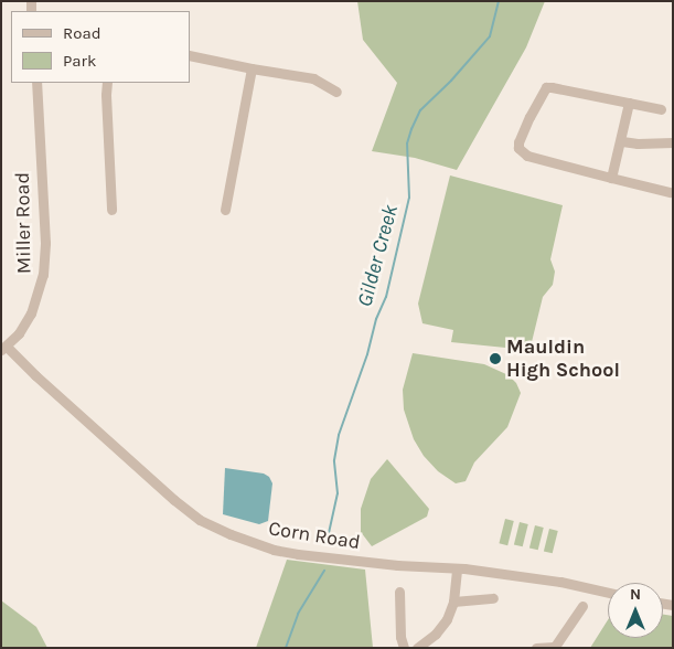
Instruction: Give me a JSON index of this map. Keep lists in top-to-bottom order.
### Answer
{
  "streets": {
    "street": ["Miller Road", "Corn Road"]
  },
  "crossings": [
    ["Miller Road", "Corn Road"]
  ],
  "water": ["Gilder Creek"],
  "places": ["Mauldin High School"],
  "legend": ["Road", "Park"],
  "north": "top"
}
